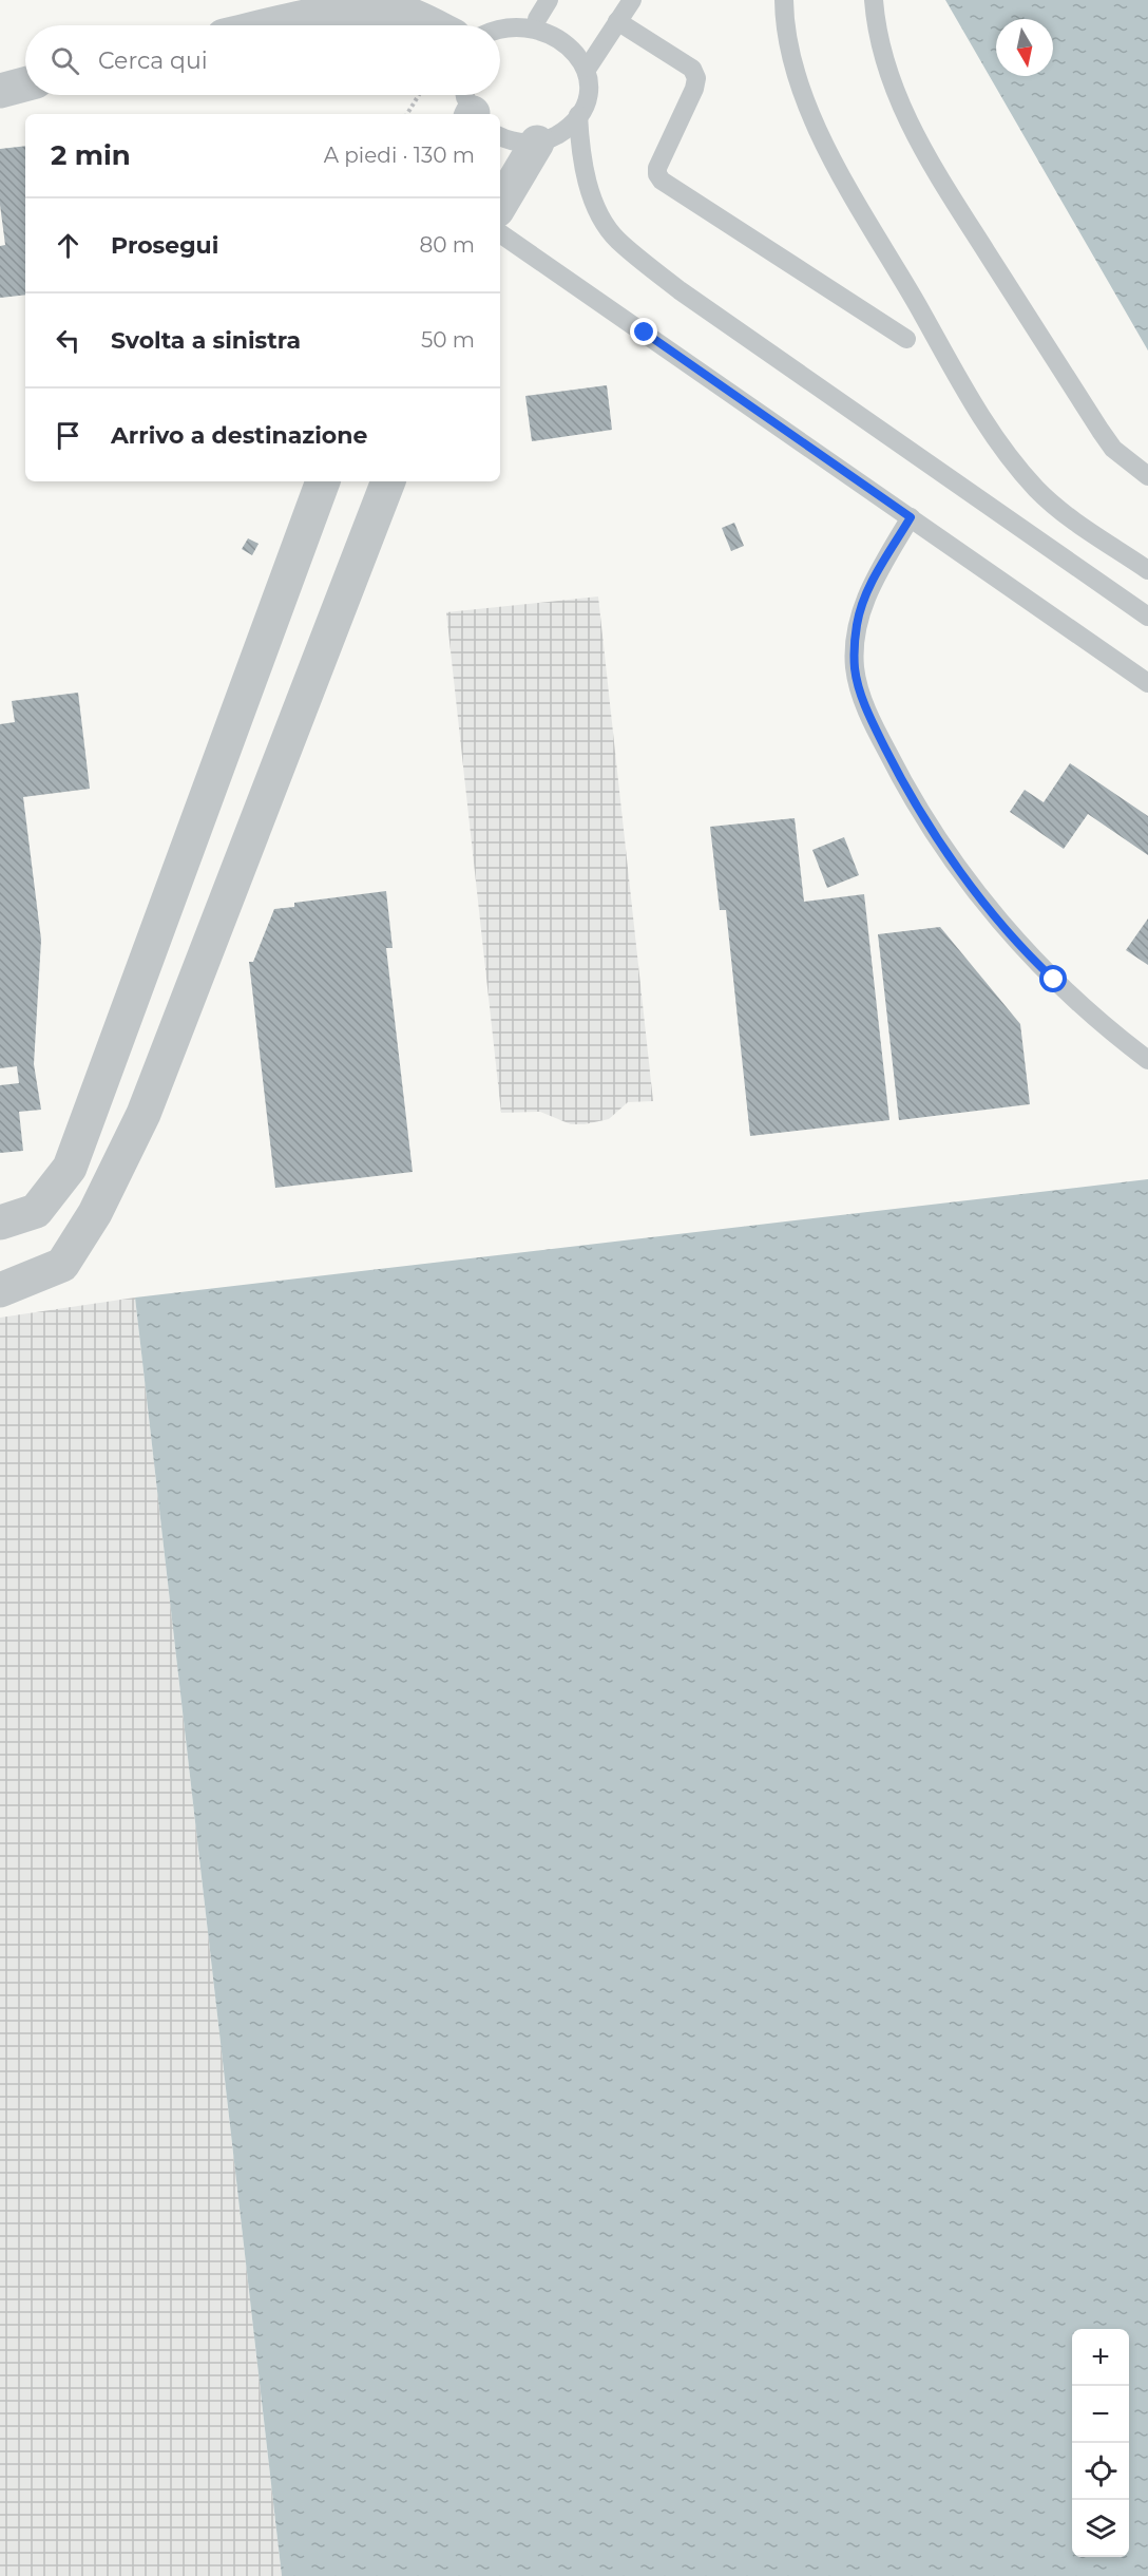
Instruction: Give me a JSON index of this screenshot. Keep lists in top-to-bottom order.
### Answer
{
  "north": "bottom",
  "page": {
    "search": "Cerca qui",
    "heading": ["2 min", "A piedi · 130 m"],
    "list": [
      ["Prosegui", "80 m"],
      ["Svolta a sinistra", "50 m"],
      "Arrivo a destinazione"
    ],
    "map_buttons": ["+", "−"]
  }
}
